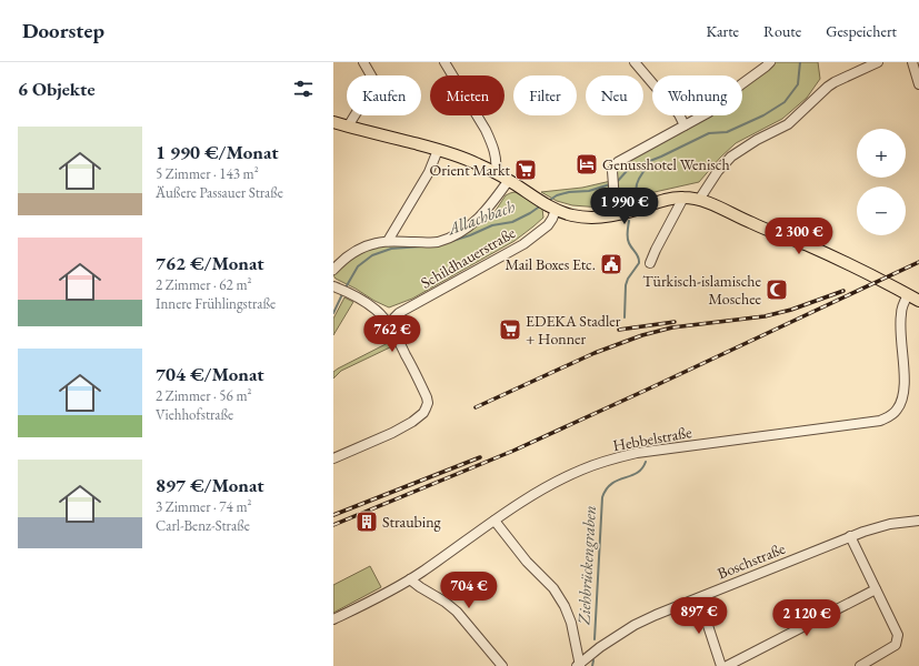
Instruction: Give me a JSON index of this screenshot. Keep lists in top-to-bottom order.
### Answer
{
  "streets": {
    "street": ["Schildhauerstraße", "Hebbelstraße", "Boschstraße"]
  },
  "water": ["Allachbach", "Ziehbrückengraben"],
  "places": {
    "hotel": ["Genusshotel Wenisch"],
    "supermarket": ["Orient Markt", "EDEKA Stadler + Honner"],
    "public building": ["Mail Boxes Etc."],
    "mosque": ["Türkisch-islamische Moschee"],
    "building": ["Straubing"]
  },
  "page": {
    "header": "Doorstep",
    "nav": ["Karte", "Route", "Gespeichert"],
    "heading": "6 Objekte",
    "chip": [
      "Kaufen",
      "Mieten",
      "Filter",
      "Neu",
      "Wohnung"
    ],
    "list": [
      {
        "name": "1 990 €/Monat",
        "note": "5 Zimmer · 143 m² · Äußere Passauer Straße"
      },
      {
        "name": "762 €/Monat",
        "note": "2 Zimmer · 62 m² · Innere Frühlingstraße"
      },
      {
        "name": "704 €/Monat",
        "note": "2 Zimmer · 56 m² · Viehhofstraße"
      },
      {
        "name": "897 €/Monat",
        "note": "3 Zimmer · 74 m² · Carl-Benz-Straße"
      }
    ],
    "map_buttons": ["+", "−"],
    "price": [
      "1 990 €",
      "2 300 €",
      "762 €",
      "704 €",
      "897 €",
      "2 120 €"
    ]
  }
}
